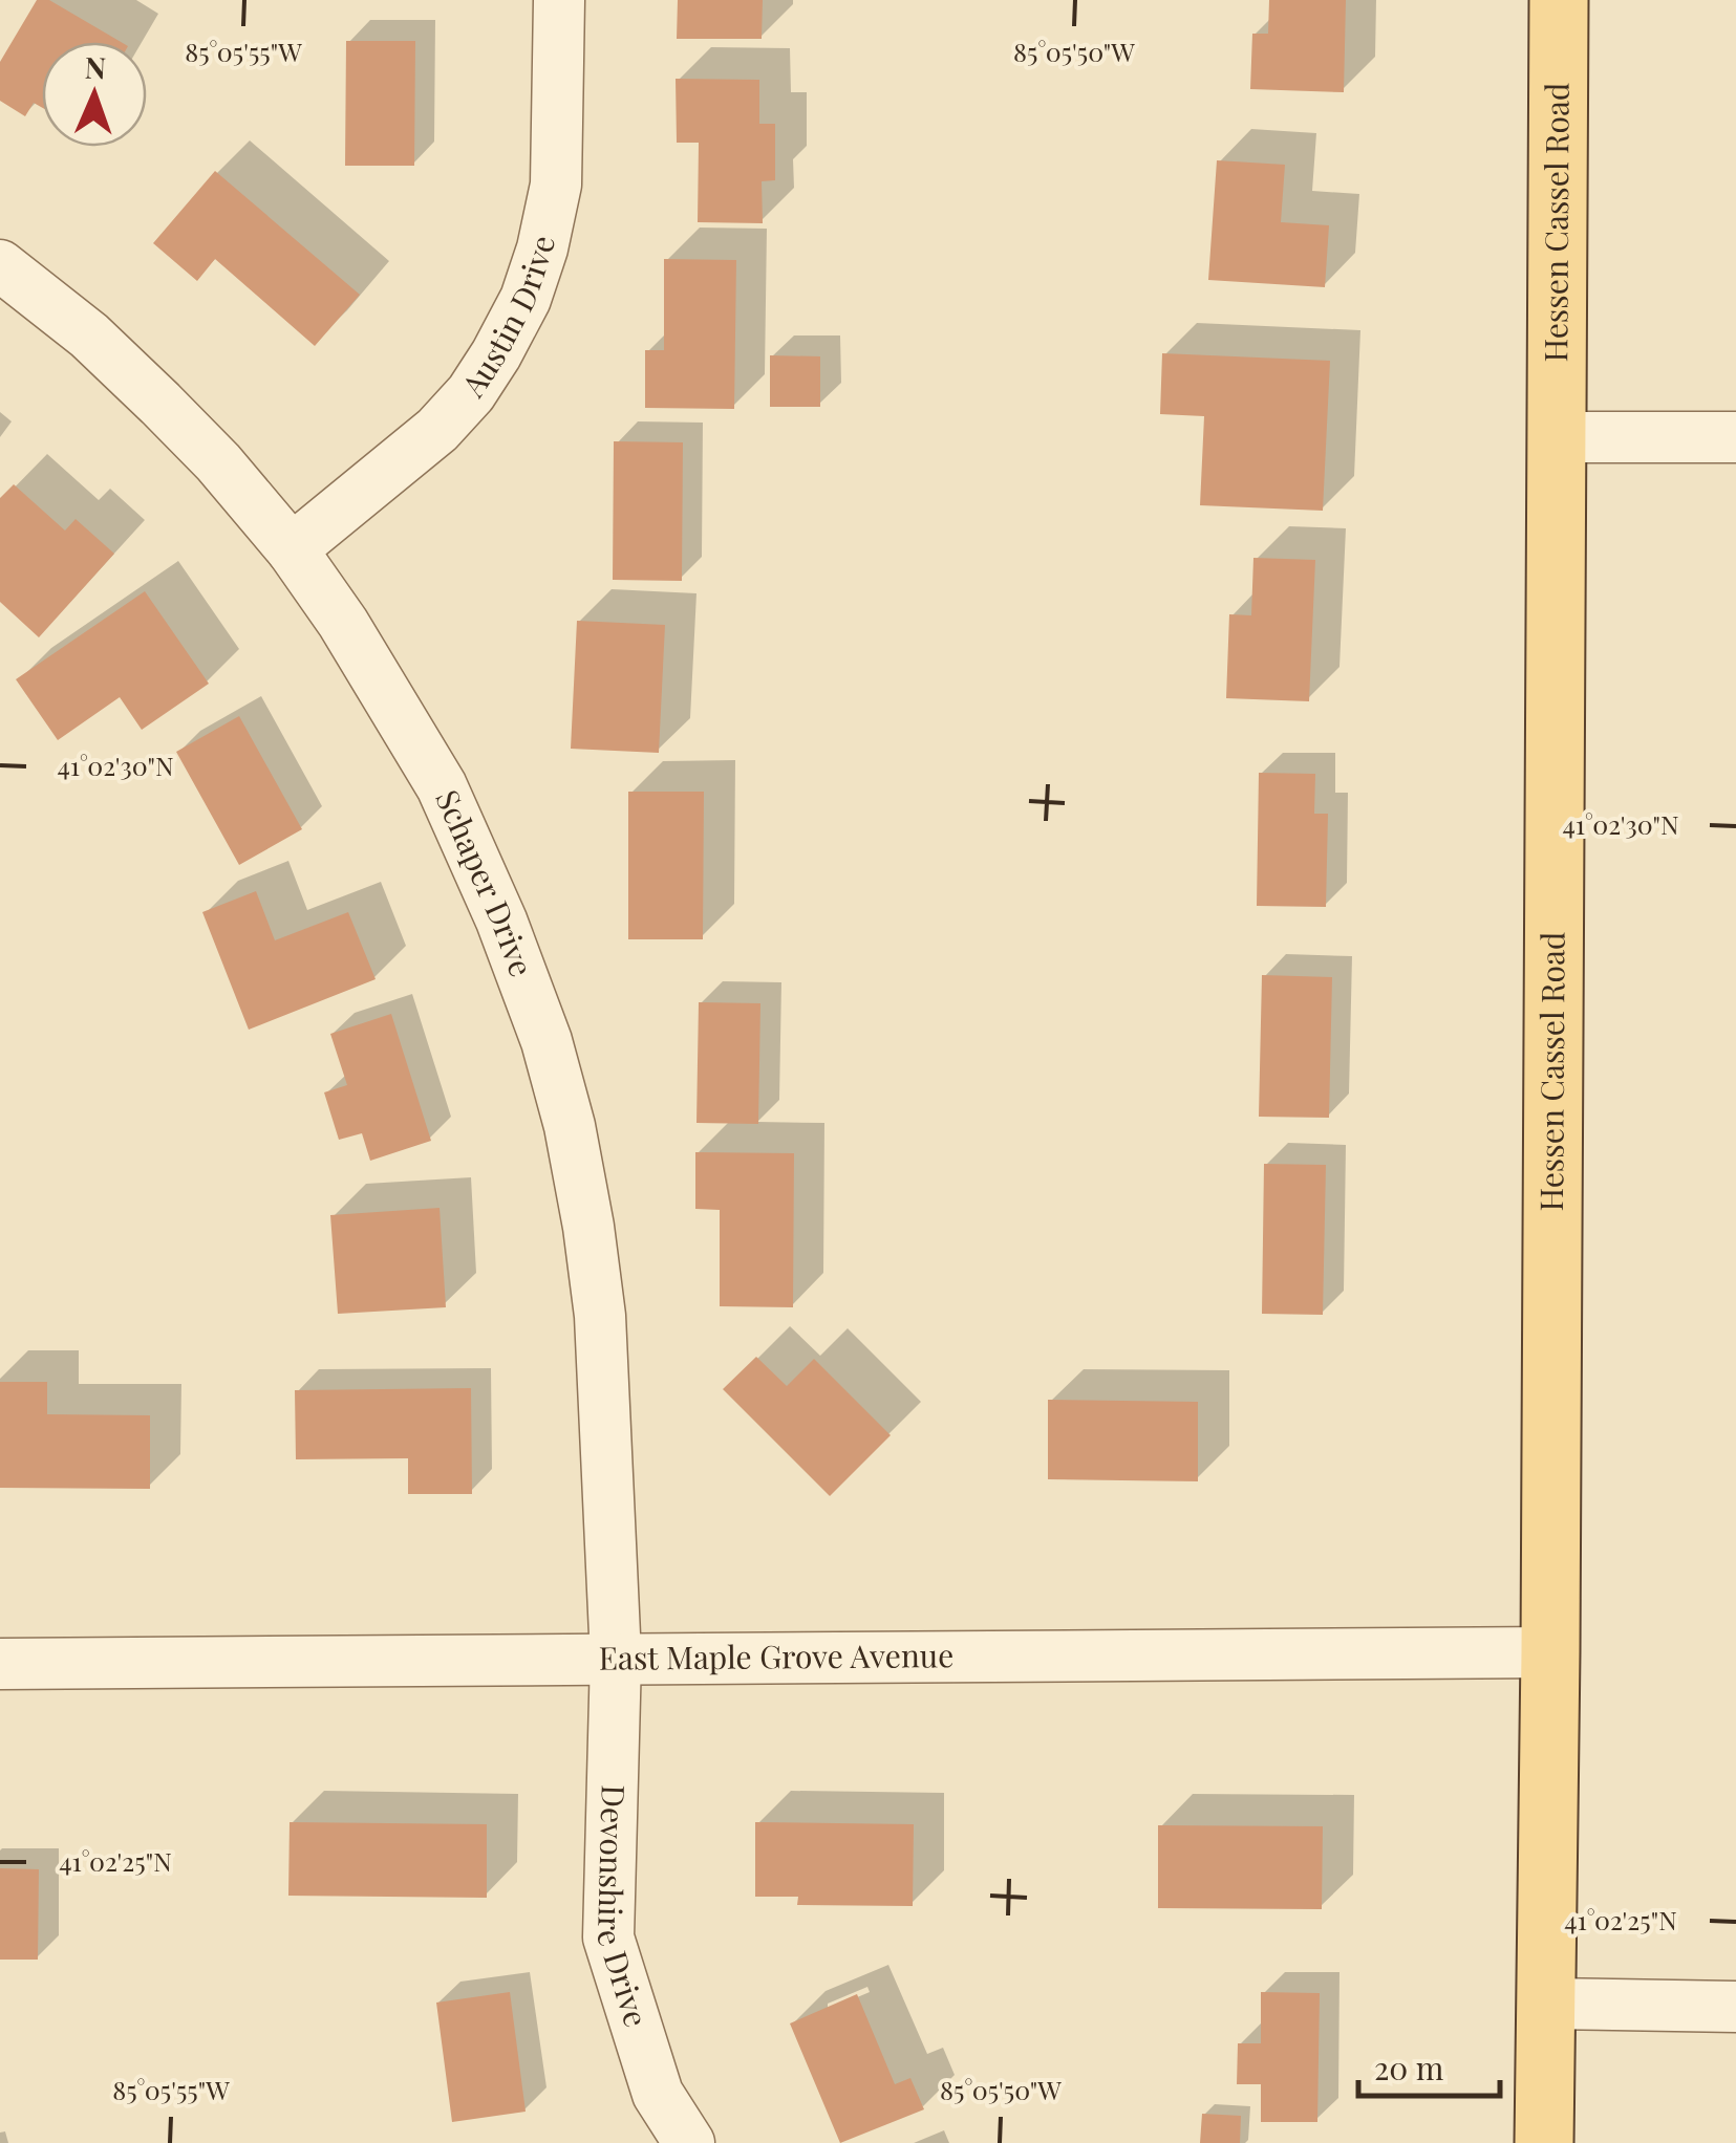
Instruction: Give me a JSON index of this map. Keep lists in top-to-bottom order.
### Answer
{
  "streets": {
    "main road": ["Hessen Cassel Road"],
    "street": [
      "Austin Drive",
      "Schaper Drive",
      "East Maple Grove Avenue",
      "Devonshire Drive"
    ]
  },
  "crossings": [
    ["Hessen Cassel Road", "East Maple Grove Avenue"],
    ["Austin Drive", "Schaper Drive"],
    ["Schaper Drive", "East Maple Grove Avenue"],
    ["Schaper Drive", "Devonshire Drive"],
    ["East Maple Grove Avenue", "Devonshire Drive"]
  ],
  "scale_bar": "20 m",
  "north": "top",
  "coordinates": [
    "85°05'55\"W",
    "85°05'50\"W",
    "41°02'30\"N",
    "41°02'25\"N"
  ]
}
